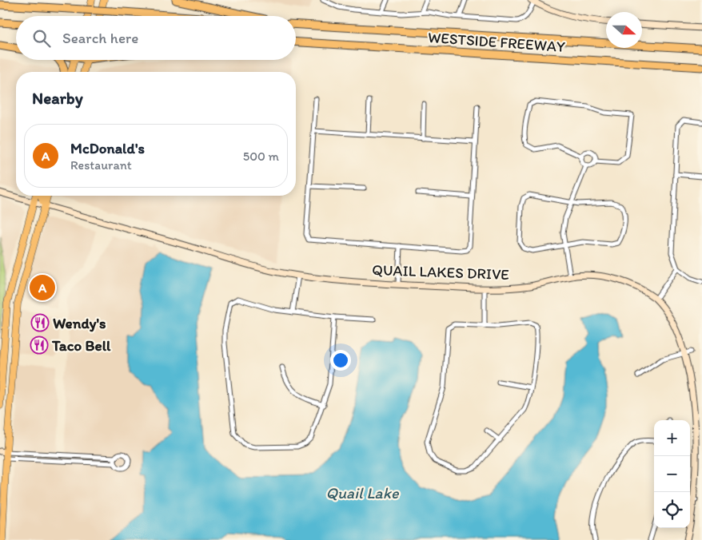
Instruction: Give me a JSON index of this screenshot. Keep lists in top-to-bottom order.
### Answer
{
  "streets": {
    "highway": ["WESTSIDE FREEWAY"],
    "main road": ["QUAIL LAKES DRIVE"]
  },
  "water": ["Quail Lake"],
  "places": {
    "restaurant": ["Wendy's", "Taco Bell"]
  },
  "north": "right",
  "page": {
    "search": "Search here",
    "heading": "Nearby",
    "list": [
      {
        "mark": "A",
        "name": "McDonald's",
        "note": "Restaurant",
        "value": "500 m"
      }
    ],
    "pins": "A",
    "map_buttons": ["+", "−"]
  }
}
